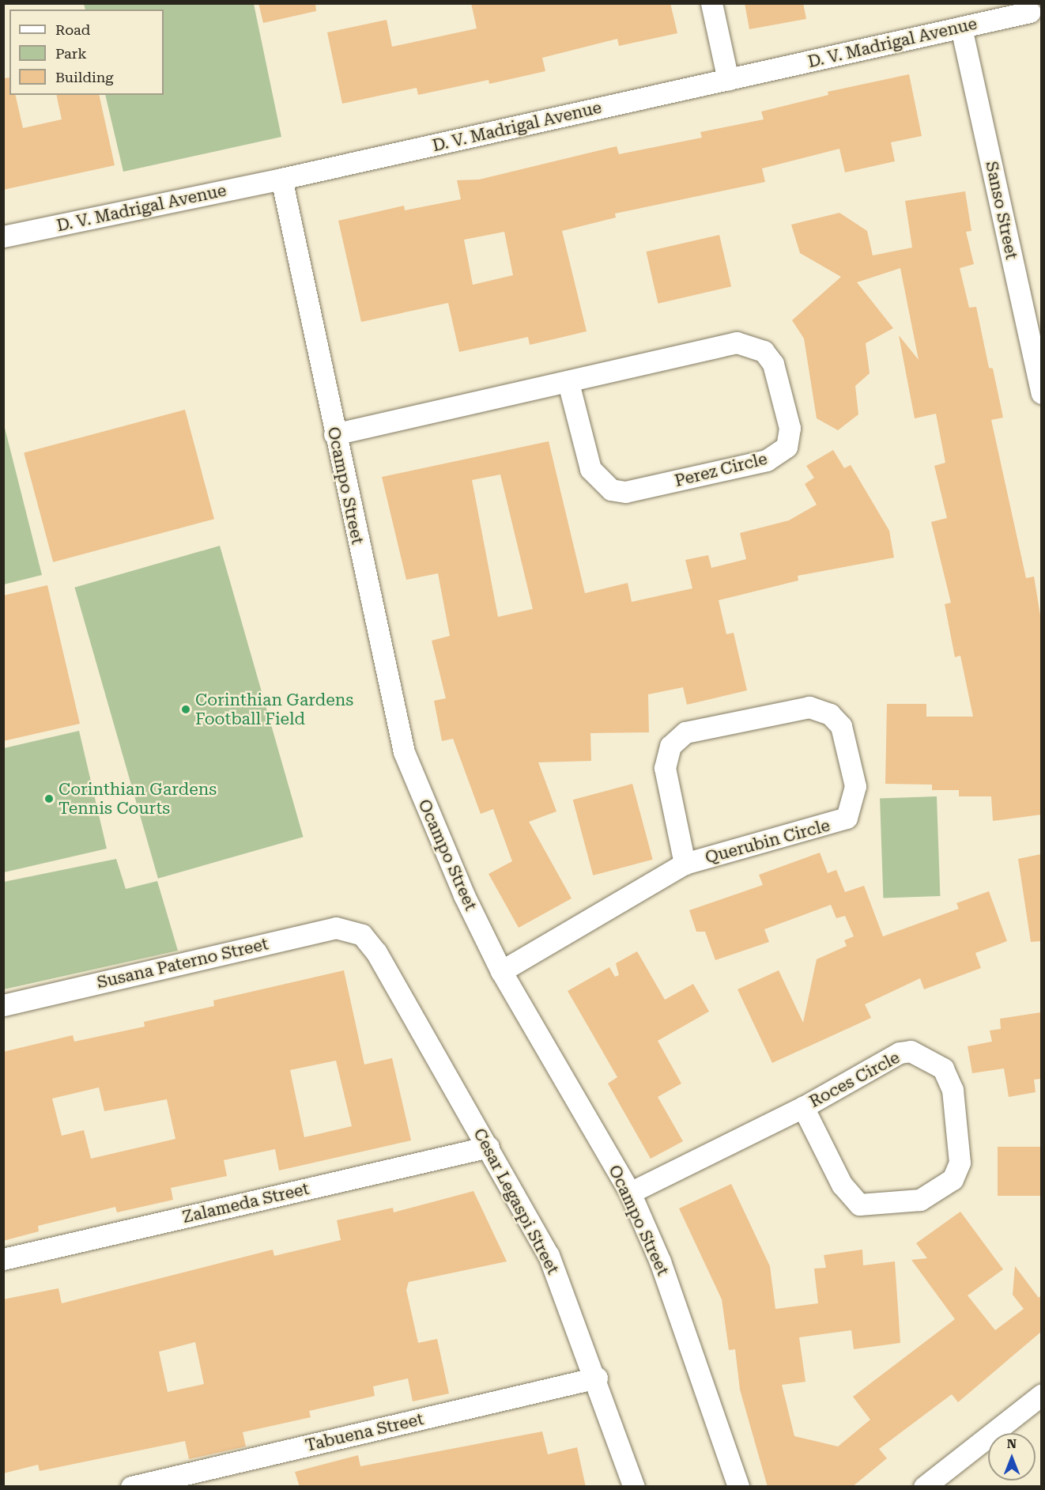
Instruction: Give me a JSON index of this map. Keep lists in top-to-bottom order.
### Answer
{
  "streets": {
    "street": [
      "D. V. Madrigal Avenue",
      "Sanso Street",
      "Perez Circle",
      "Ocampo Street",
      "Querubin Circle",
      "Susana Paterno Street",
      "Roces Circle",
      "Cesar Legaspi Street",
      "Zalameda Street",
      "Tabuena Street"
    ]
  },
  "crossings": [
    ["D. V. Madrigal Avenue", "Sanso Street"],
    ["D. V. Madrigal Avenue", "Ocampo Street"],
    ["Perez Circle", "Ocampo Street"],
    ["Ocampo Street", "Querubin Circle"],
    ["Ocampo Street", "Roces Circle"],
    ["Susana Paterno Street", "Cesar Legaspi Street"],
    ["Cesar Legaspi Street", "Zalameda Street"],
    ["Cesar Legaspi Street", "Tabuena Street"]
  ],
  "places": ["Corinthian Gardens Football Field", "Corinthian Gardens Tennis Courts"],
  "legend": ["Road", "Park", "Building"],
  "north": "top"
}
